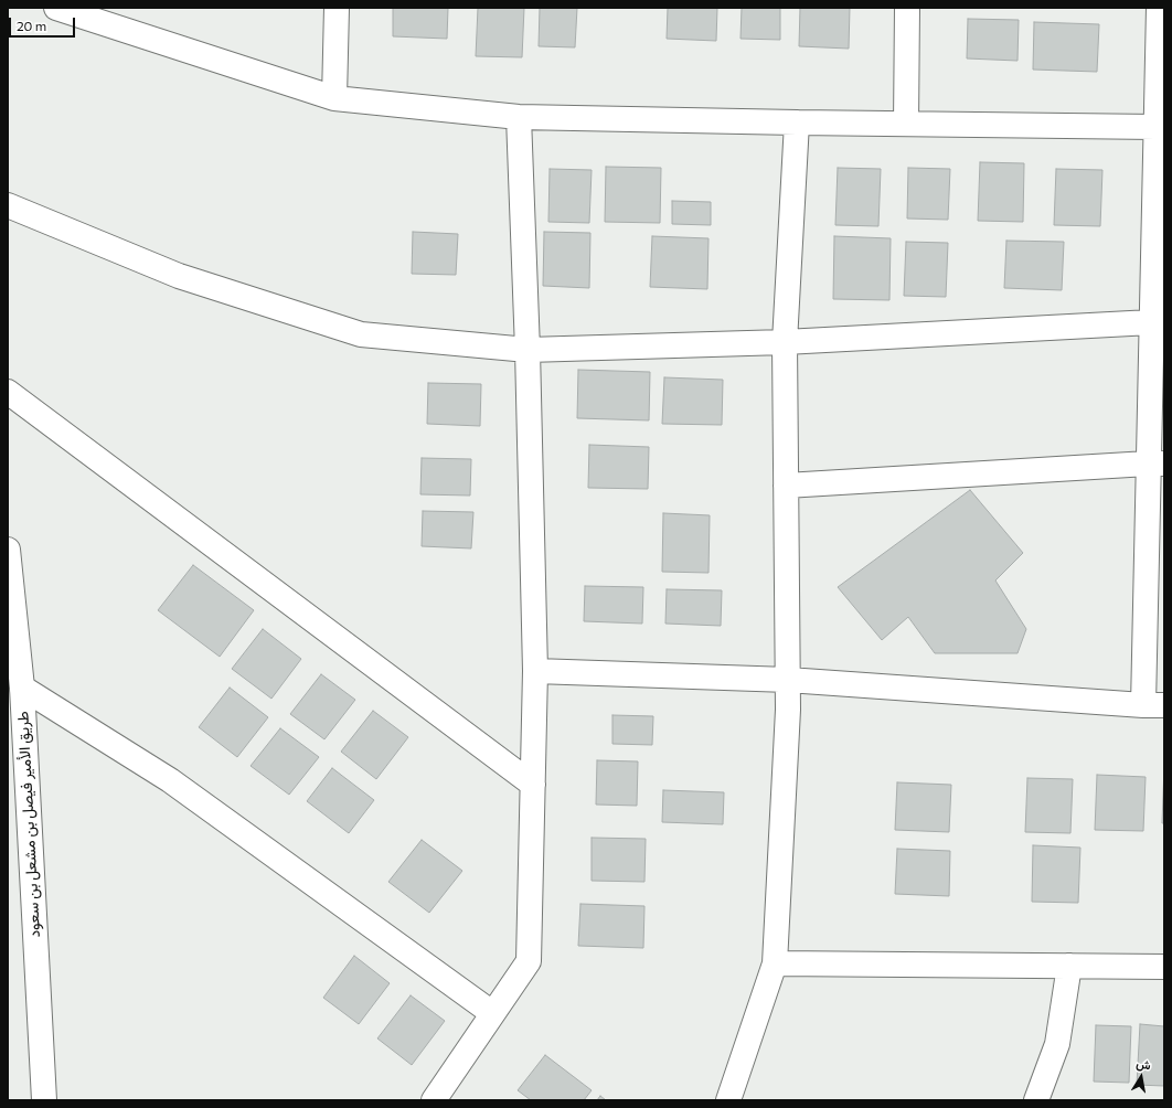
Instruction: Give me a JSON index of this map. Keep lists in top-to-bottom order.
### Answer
{
  "streets": {
    "street": ["طريق الأمير فيصل بن مشعل بن سعود"]
  },
  "scale_bar": "20 m",
  "north": "top"
}
